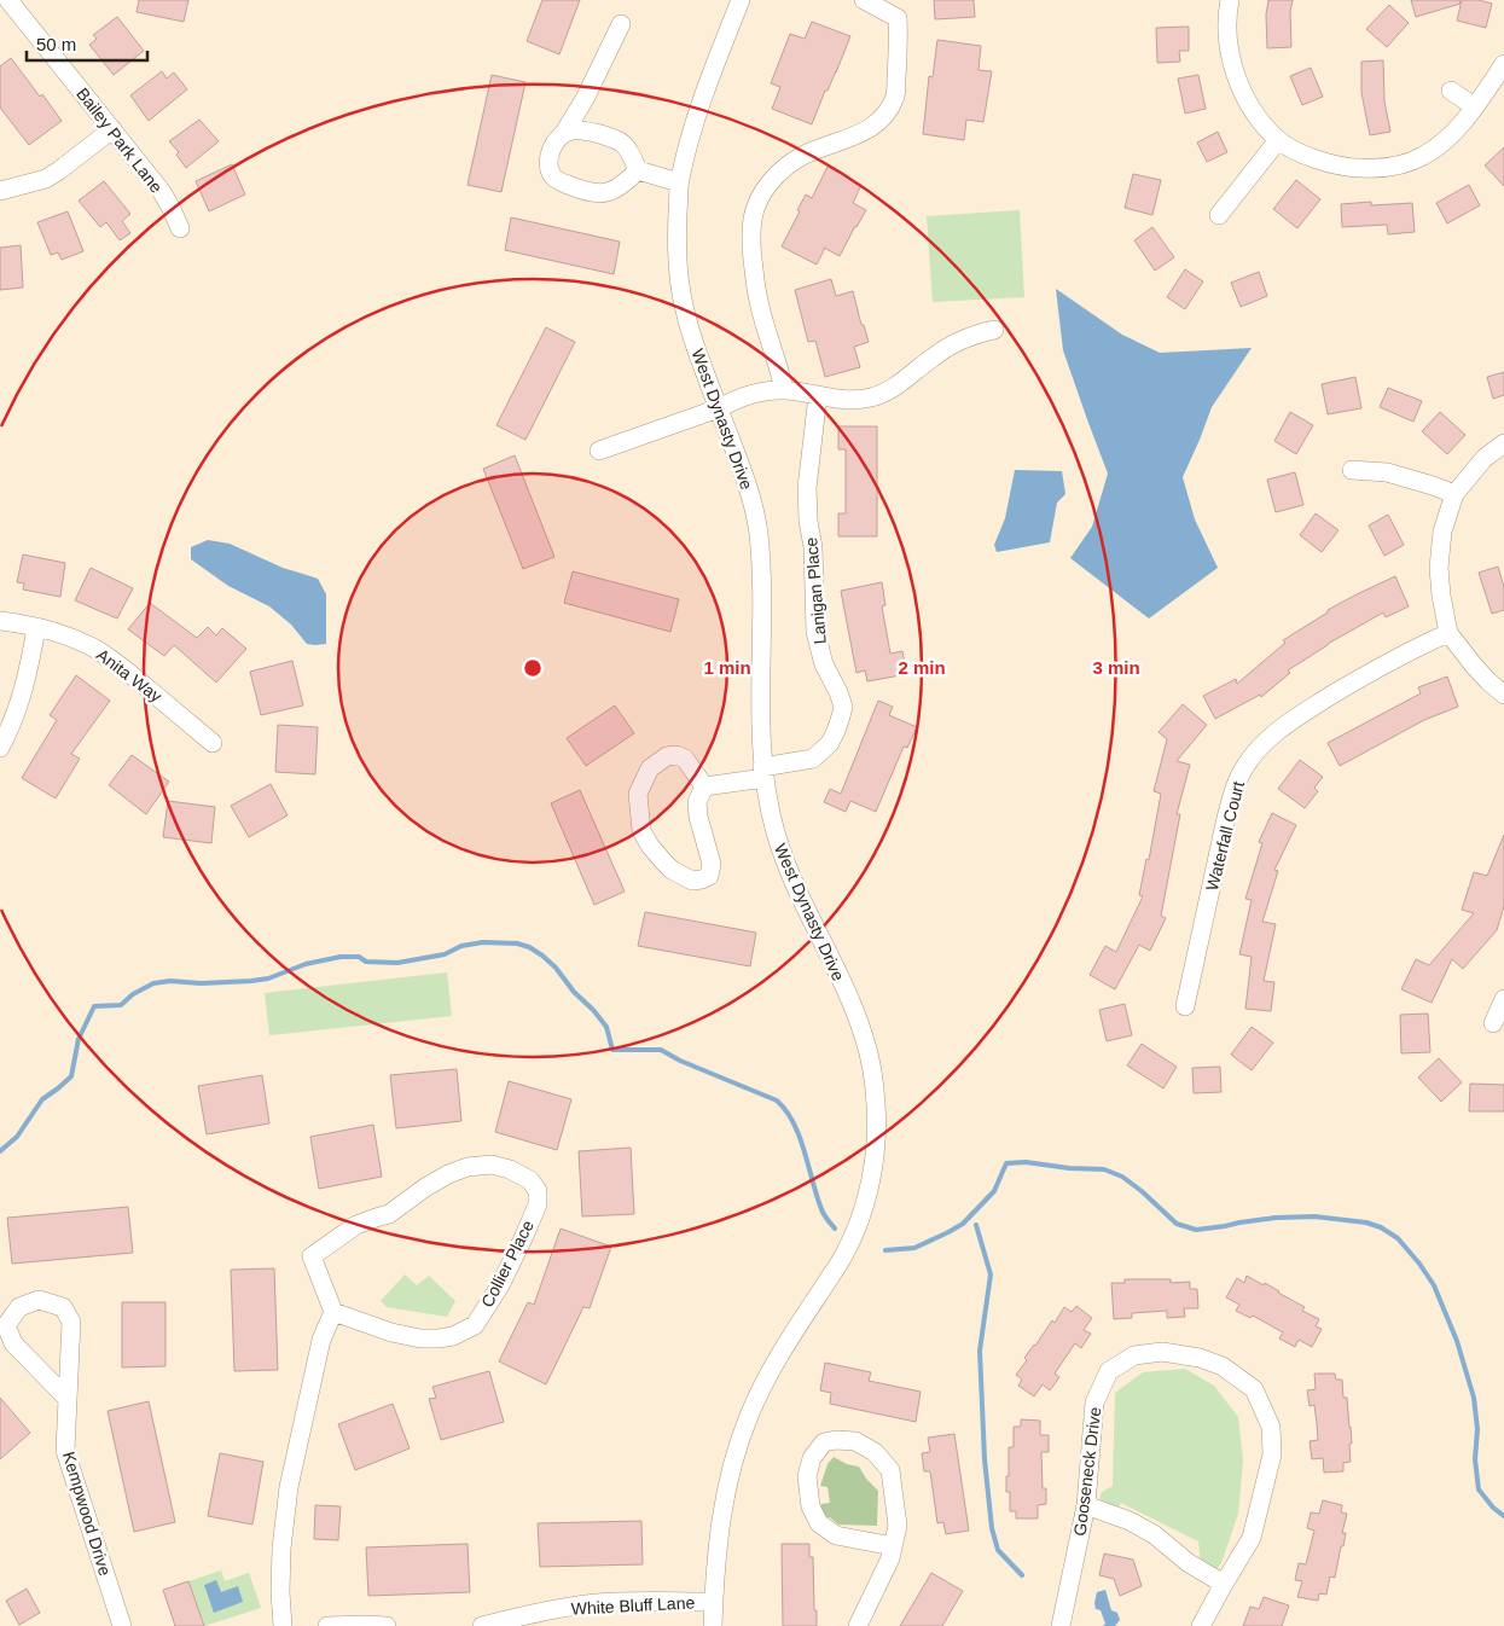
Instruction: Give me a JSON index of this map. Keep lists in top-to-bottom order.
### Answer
{
  "streets": {
    "street": [
      "Bailey Park Lane",
      "West Dynasty Drive",
      "Lanigan Place",
      "Anita Way",
      "Waterfall Court",
      "Collier Place",
      "Gooseneck Drive",
      "Kempwood Drive",
      "White Bluff Lane"
    ]
  },
  "crossings": [
    ["West Dynasty Drive", "Lanigan Place"],
    ["West Dynasty Drive", "White Bluff Lane"]
  ],
  "scale_bar": "50 m",
  "rings": ["1 min", "2 min", "3 min"]
}
